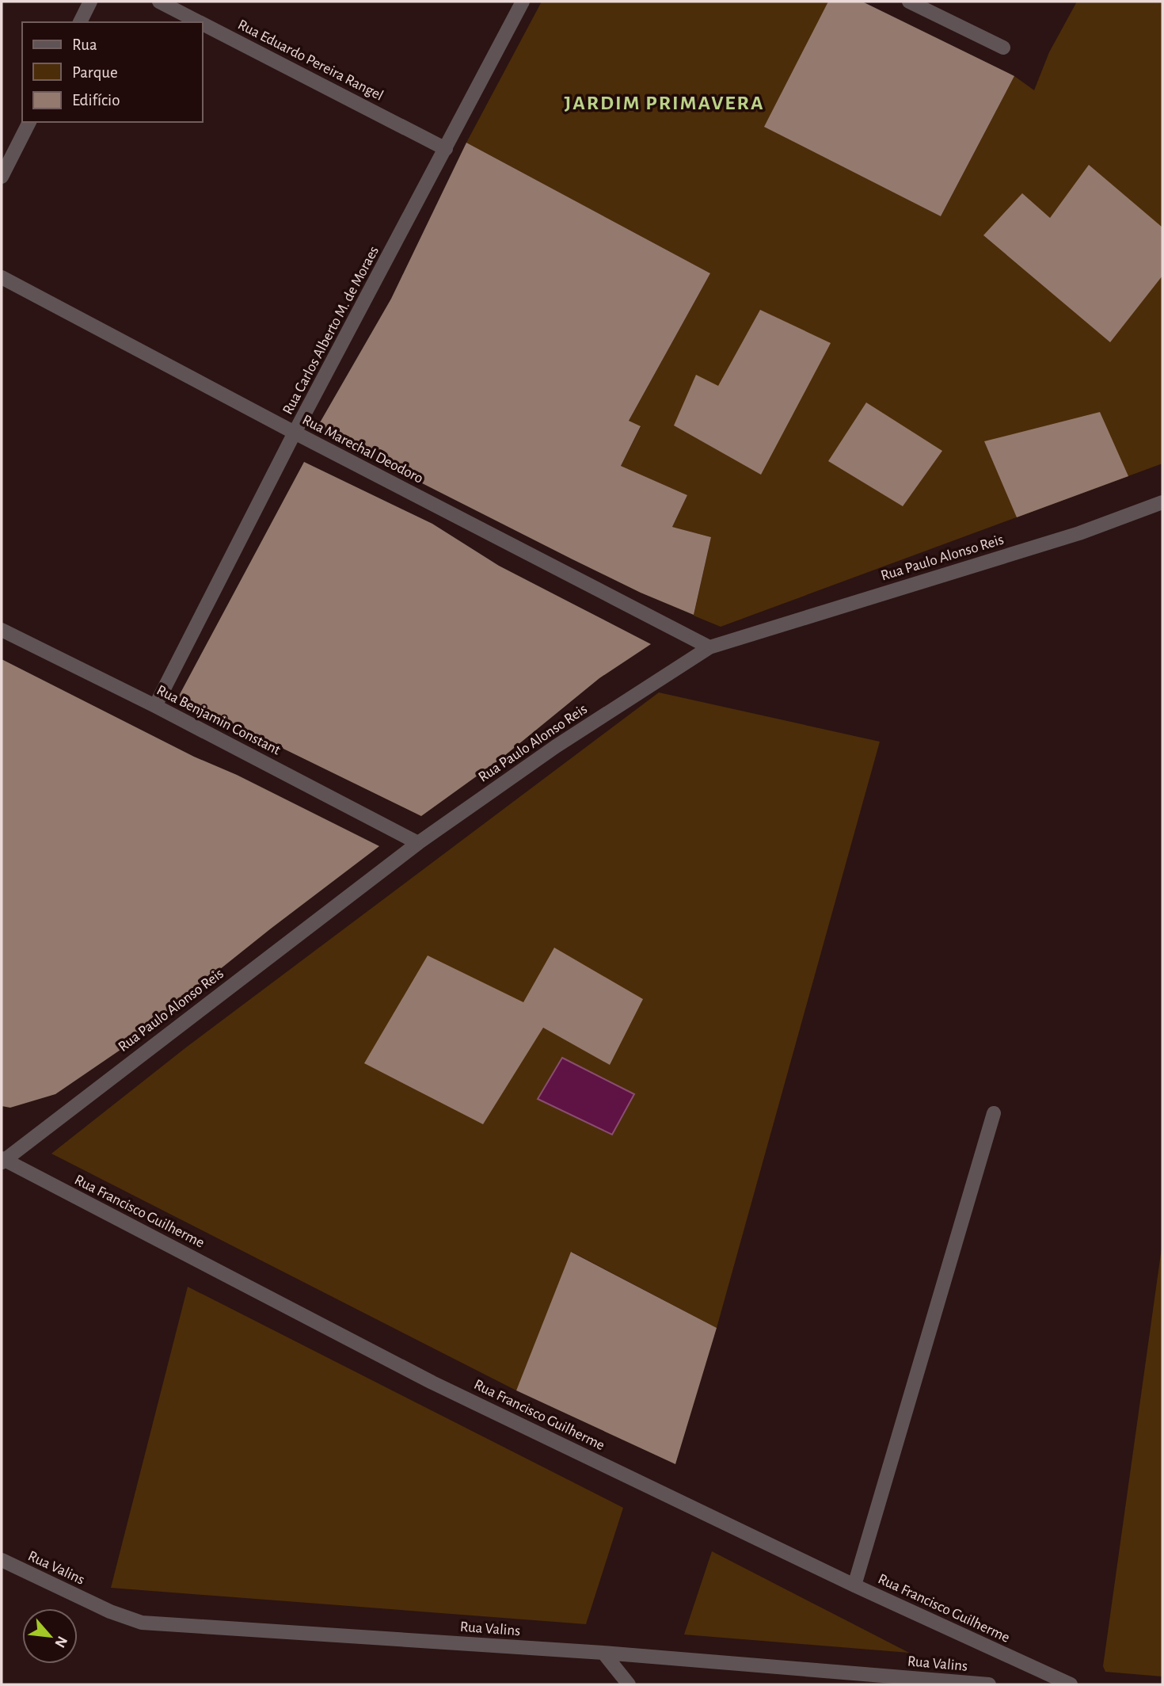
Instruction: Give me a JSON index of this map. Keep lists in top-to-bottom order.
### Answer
{
  "streets": {
    "street": [
      "Rua Eduardo Pereira Rangel",
      "Rua Carlos Alberto M. de Moraes",
      "Rua Marechal Deodoro",
      "Rua Paulo Alonso Reis",
      "Rua Benjamin Constant",
      "Rua Francisco Guilherme",
      "Rua Valins"
    ]
  },
  "crossings": [
    ["Rua Eduardo Pereira Rangel", "Rua Carlos Alberto M. de Moraes"],
    ["Rua Carlos Alberto M. de Moraes", "Rua Marechal Deodoro"],
    ["Rua Carlos Alberto M. de Moraes", "Rua Benjamin Constant"],
    ["Rua Marechal Deodoro", "Rua Paulo Alonso Reis"],
    ["Rua Paulo Alonso Reis", "Rua Benjamin Constant"],
    ["Rua Paulo Alonso Reis", "Rua Francisco Guilherme"]
  ],
  "districts": ["JARDIM PRIMAVERA"],
  "legend": ["Rua", "Parque", "Edifício"],
  "north": "bottom right"
}
